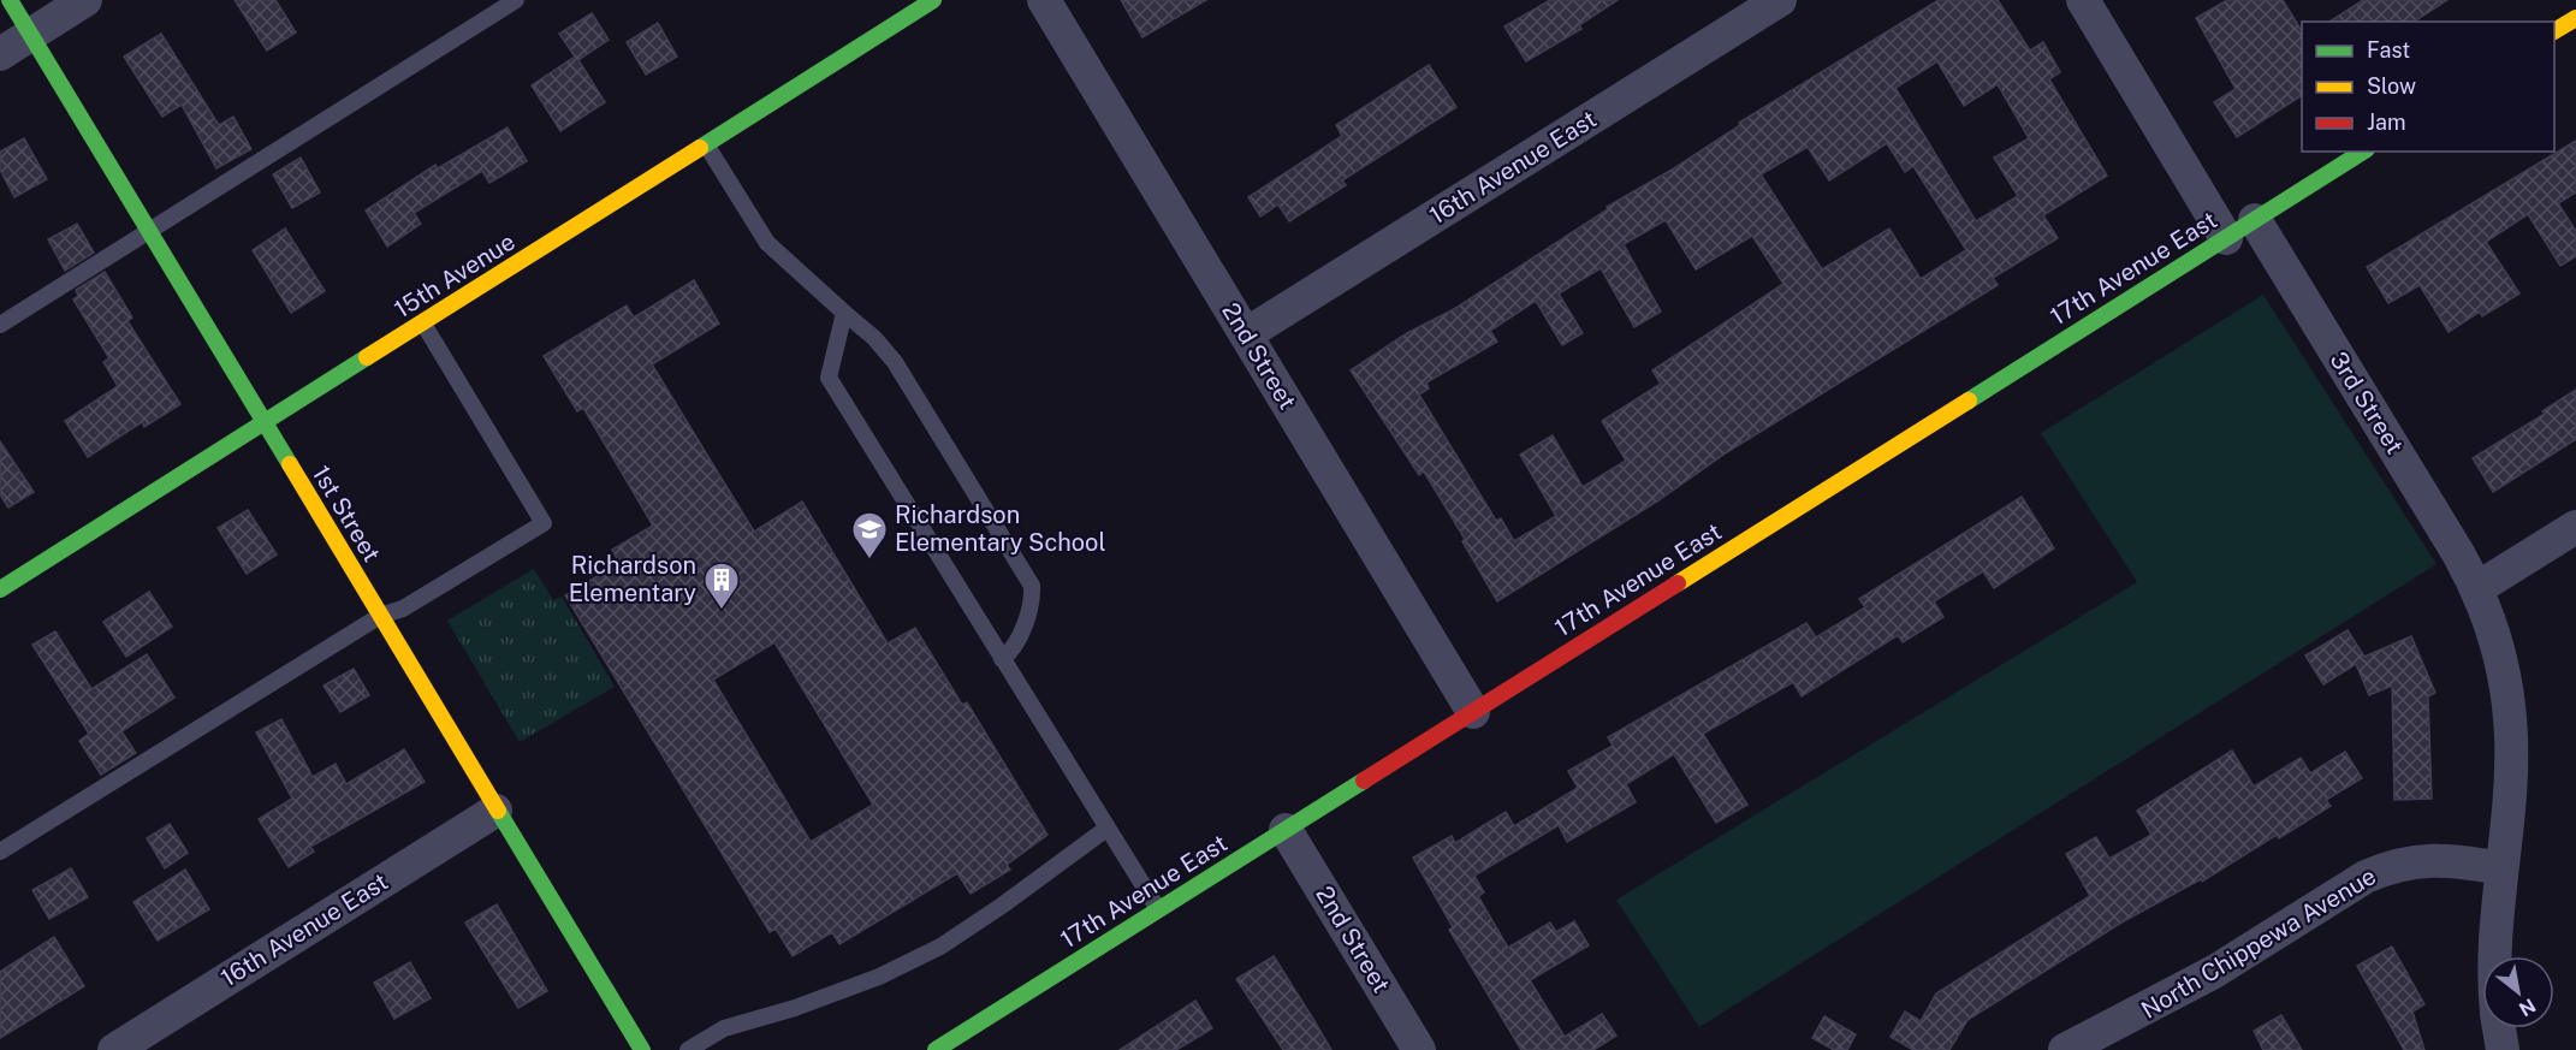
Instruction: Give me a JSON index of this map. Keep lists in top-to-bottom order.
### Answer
{
  "streets": {
    "street": [
      "16th Avenue East",
      "17th Avenue East",
      "15th Avenue",
      "2nd Street",
      "3rd Street",
      "1st Street",
      "North Chippewa Avenue"
    ]
  },
  "crossings": [
    ["16th Avenue East", "2nd Street"],
    ["16th Avenue East", "1st Street"],
    ["17th Avenue East", "2nd Street"],
    ["17th Avenue East", "3rd Street"],
    ["15th Avenue", "1st Street"],
    ["3rd Street", "North Chippewa Avenue"]
  ],
  "places": {
    "school or university": ["Richardson Elementary School"],
    "building": ["Richardson Elementary"]
  },
  "legend": ["Fast", "Slow", "Jam"],
  "north": "bottom right"
}
